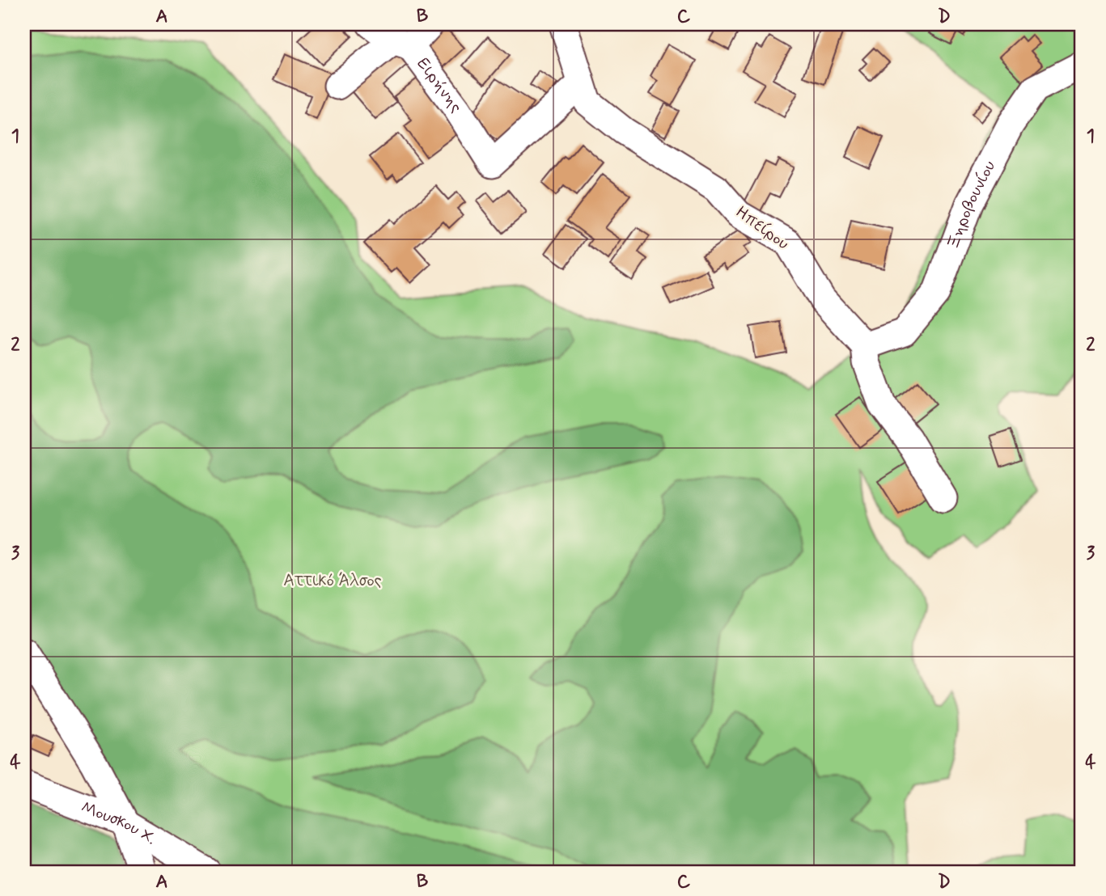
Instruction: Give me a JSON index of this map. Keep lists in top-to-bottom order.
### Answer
{
  "streets": {
    "street": [
      "Ειρήνης",
      "Ξηροβουνίου",
      "Ηπείρου",
      "Μουσκου Χ."
    ]
  },
  "crossings": [
    ["Ειρήνης", "Ηπείρου"],
    ["Ξηροβουνίου", "Ηπείρου"]
  ],
  "parks": ["Αττικό Άλσος"],
  "grid": {
    "columns": [
      "A",
      "B",
      "C",
      "D"
    ],
    "rows": [
      "1",
      "2",
      "3",
      "4"
    ]
  }
}
